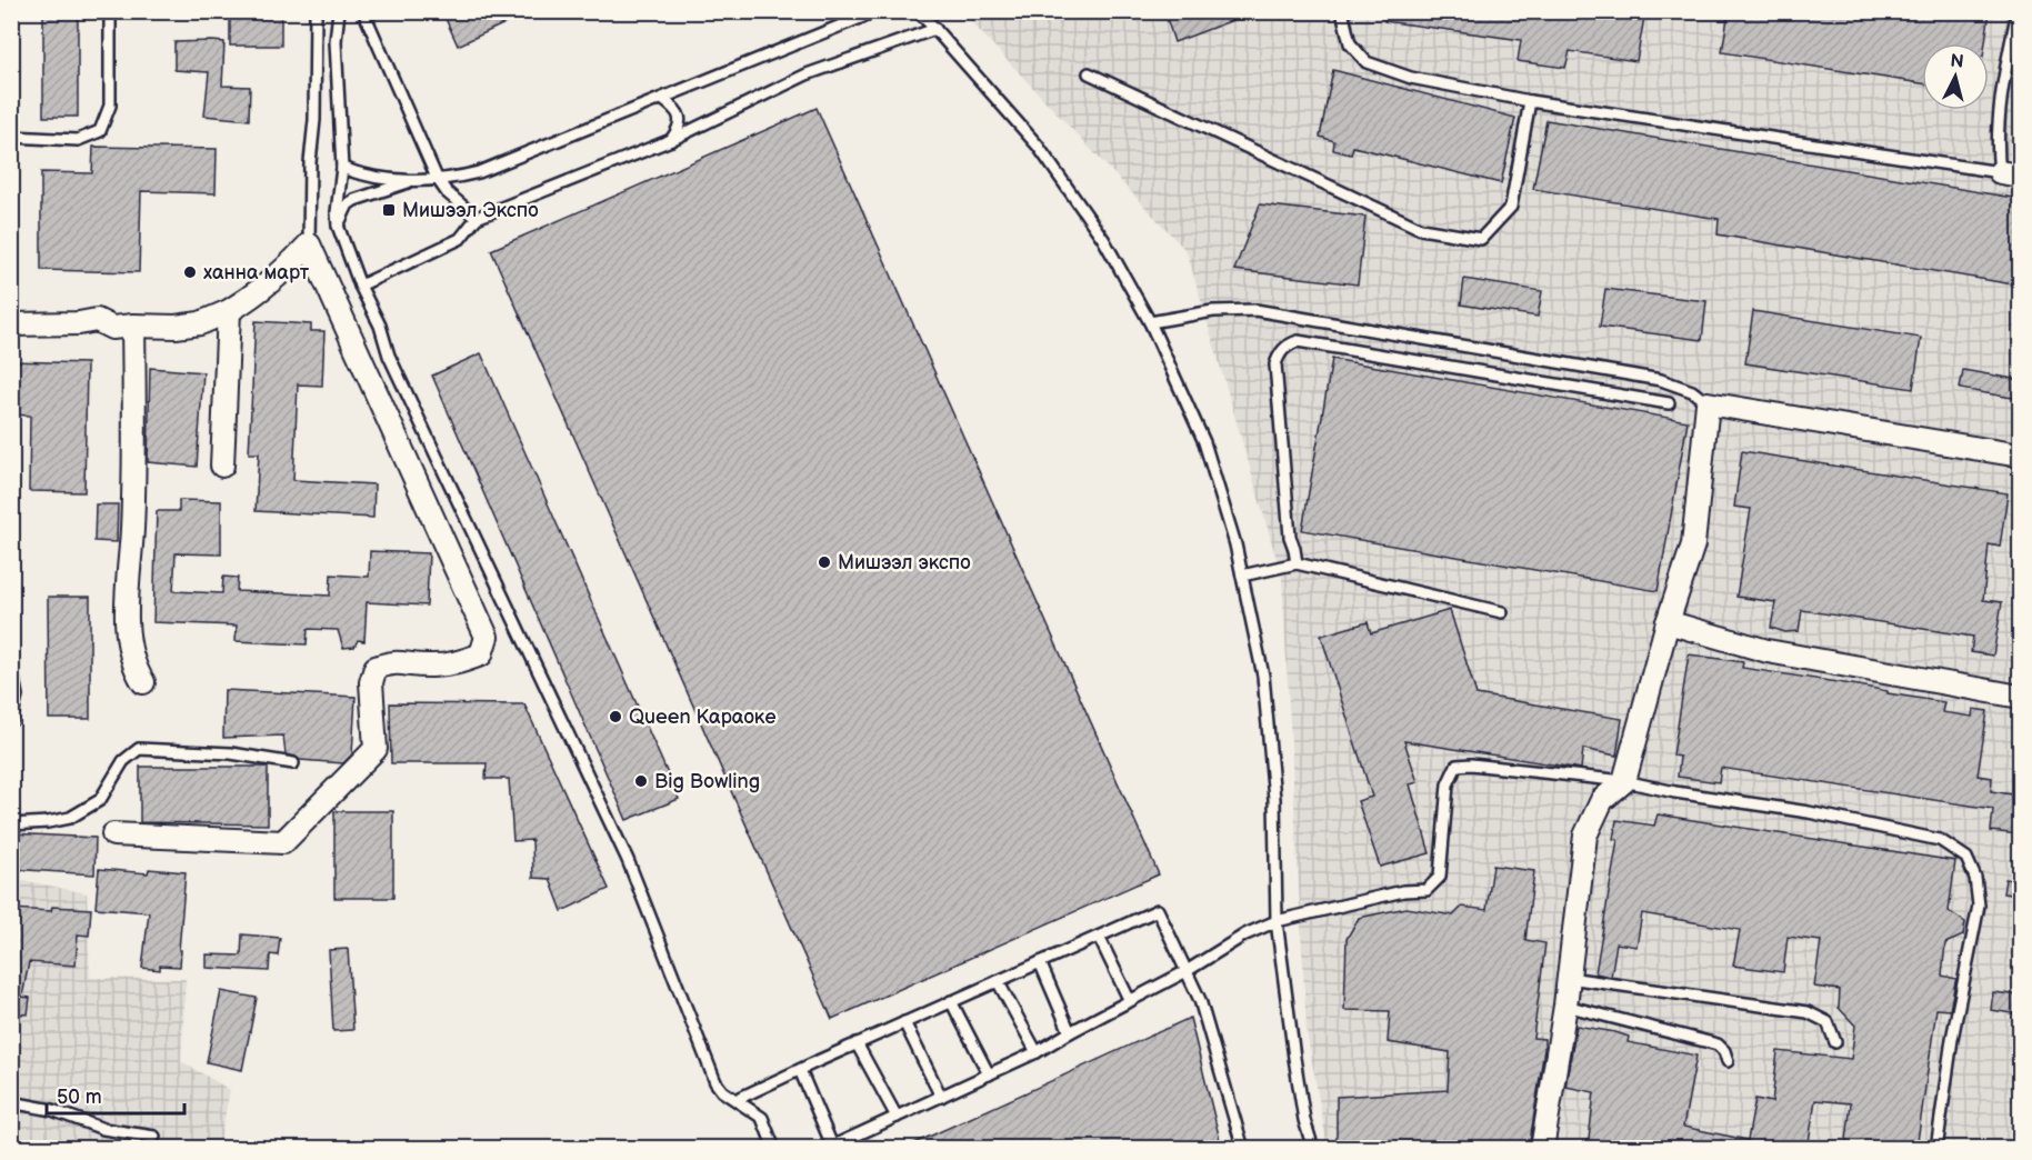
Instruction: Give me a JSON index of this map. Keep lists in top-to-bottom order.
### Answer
{
  "places": {
    "transit": ["Мишээл Экспо"],
    "other": [
      "ханна март",
      "Мишээл экспо",
      "Queen Караоке",
      "Big Bowling"
    ]
  },
  "scale_bar": "50 m",
  "north": "top"
}
